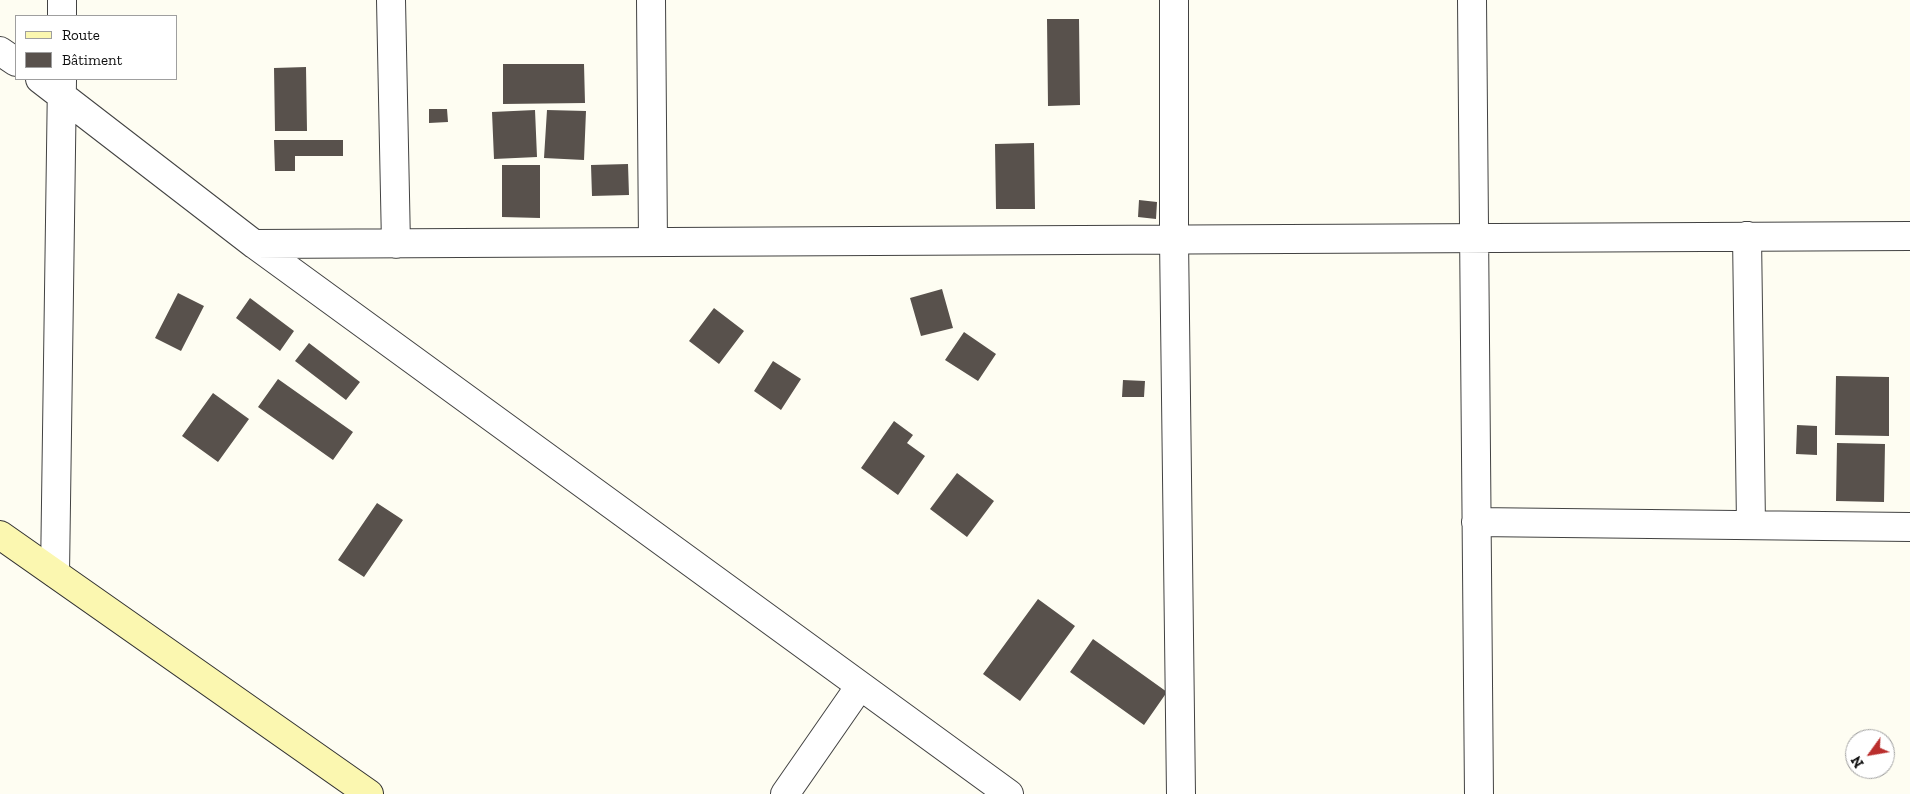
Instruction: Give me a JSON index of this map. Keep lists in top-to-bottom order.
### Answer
{
  "legend": ["Route", "Bâtiment"],
  "north": "bottom left"
}
